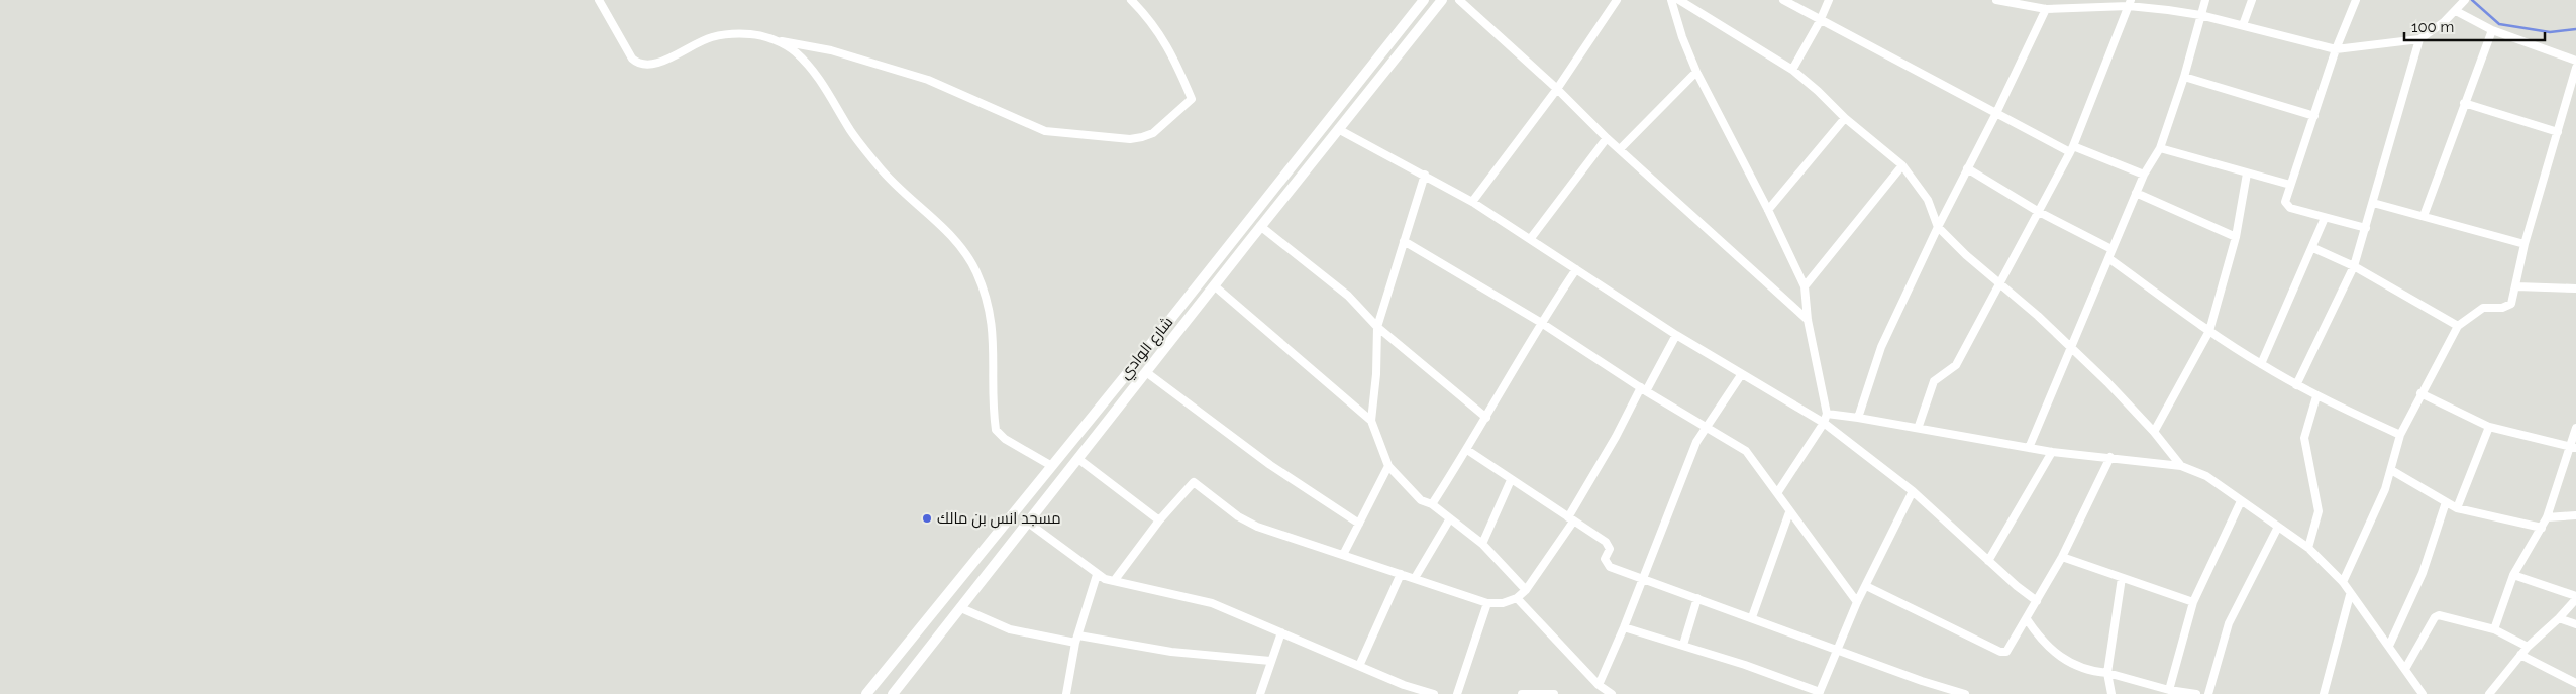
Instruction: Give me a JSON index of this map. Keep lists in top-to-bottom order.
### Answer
{
  "streets": {
    "main road": ["شارع الوادي"]
  },
  "places": ["مسجد انس بن مالك"],
  "scale_bar": "100 m"
}
